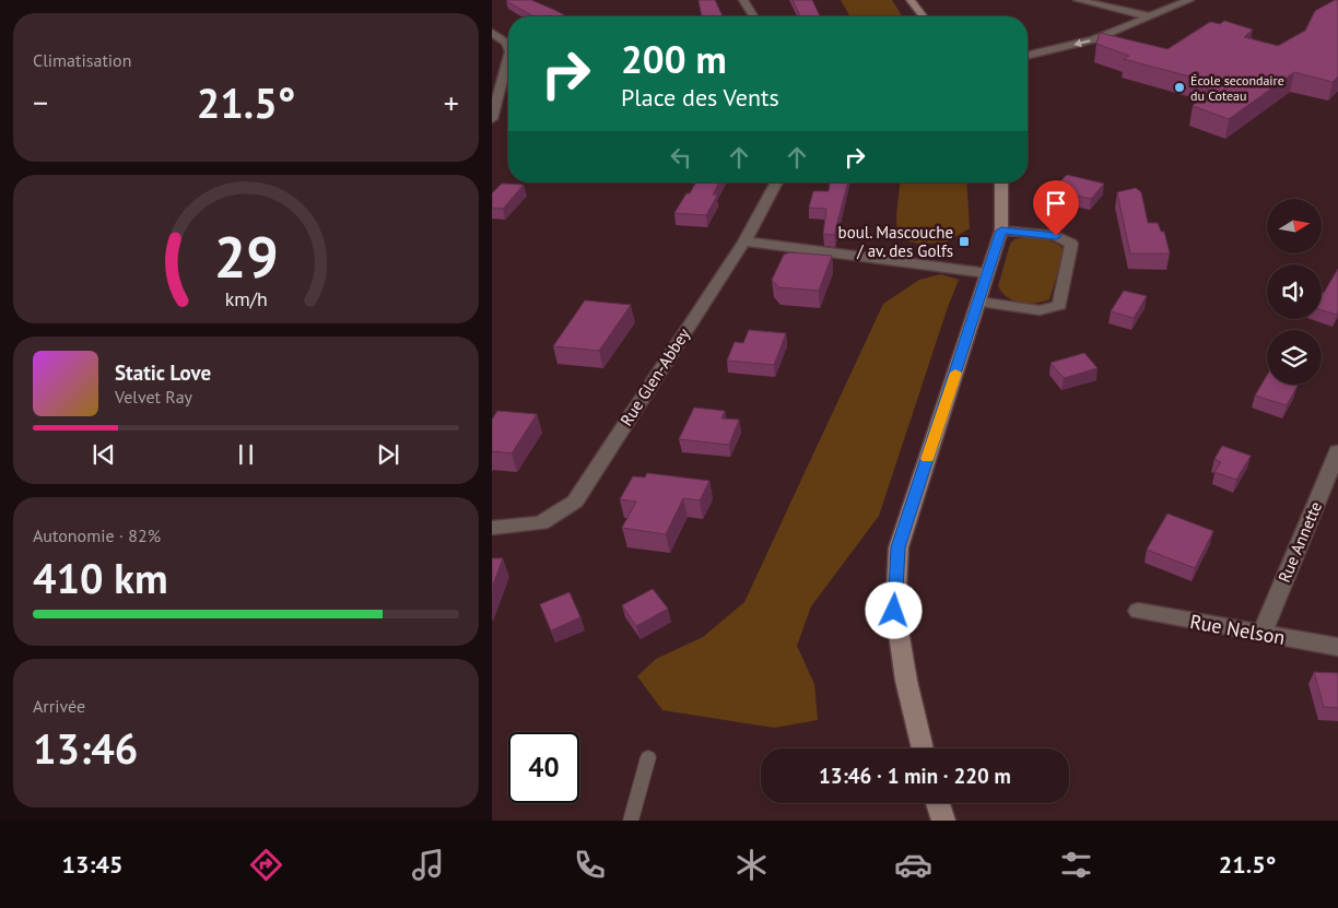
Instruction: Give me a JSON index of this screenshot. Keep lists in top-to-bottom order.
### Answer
{
  "streets": {
    "street": ["Rue Glen-Abbey", "Rue Annette", "Rue Nelson"]
  },
  "crossings": [
    ["Rue Annette", "Rue Nelson"]
  ],
  "places": {
    "other": ["École secondaire du Coteau"],
    "transit": ["boul. Mascouche / av. des Golfs"]
  },
  "north": "right",
  "page": {
    "tile": [
      "Climatisation",
      ["Autonomie · 82%", "410 km"],
      ["Arrivée", "13:46"]
    ],
    "turn": ["200 m", "Place des Vents"],
    "heat": ["−", "21.5°", "+"],
    "song": ["Static Love", "Velvet Ray"],
    "limit": "40",
    "trip": "13:46 · 1 min · 220 m",
    "tabs": ["13:45", "21.5°"],
    "gauge": ["29", "km/h"]
  }
}
